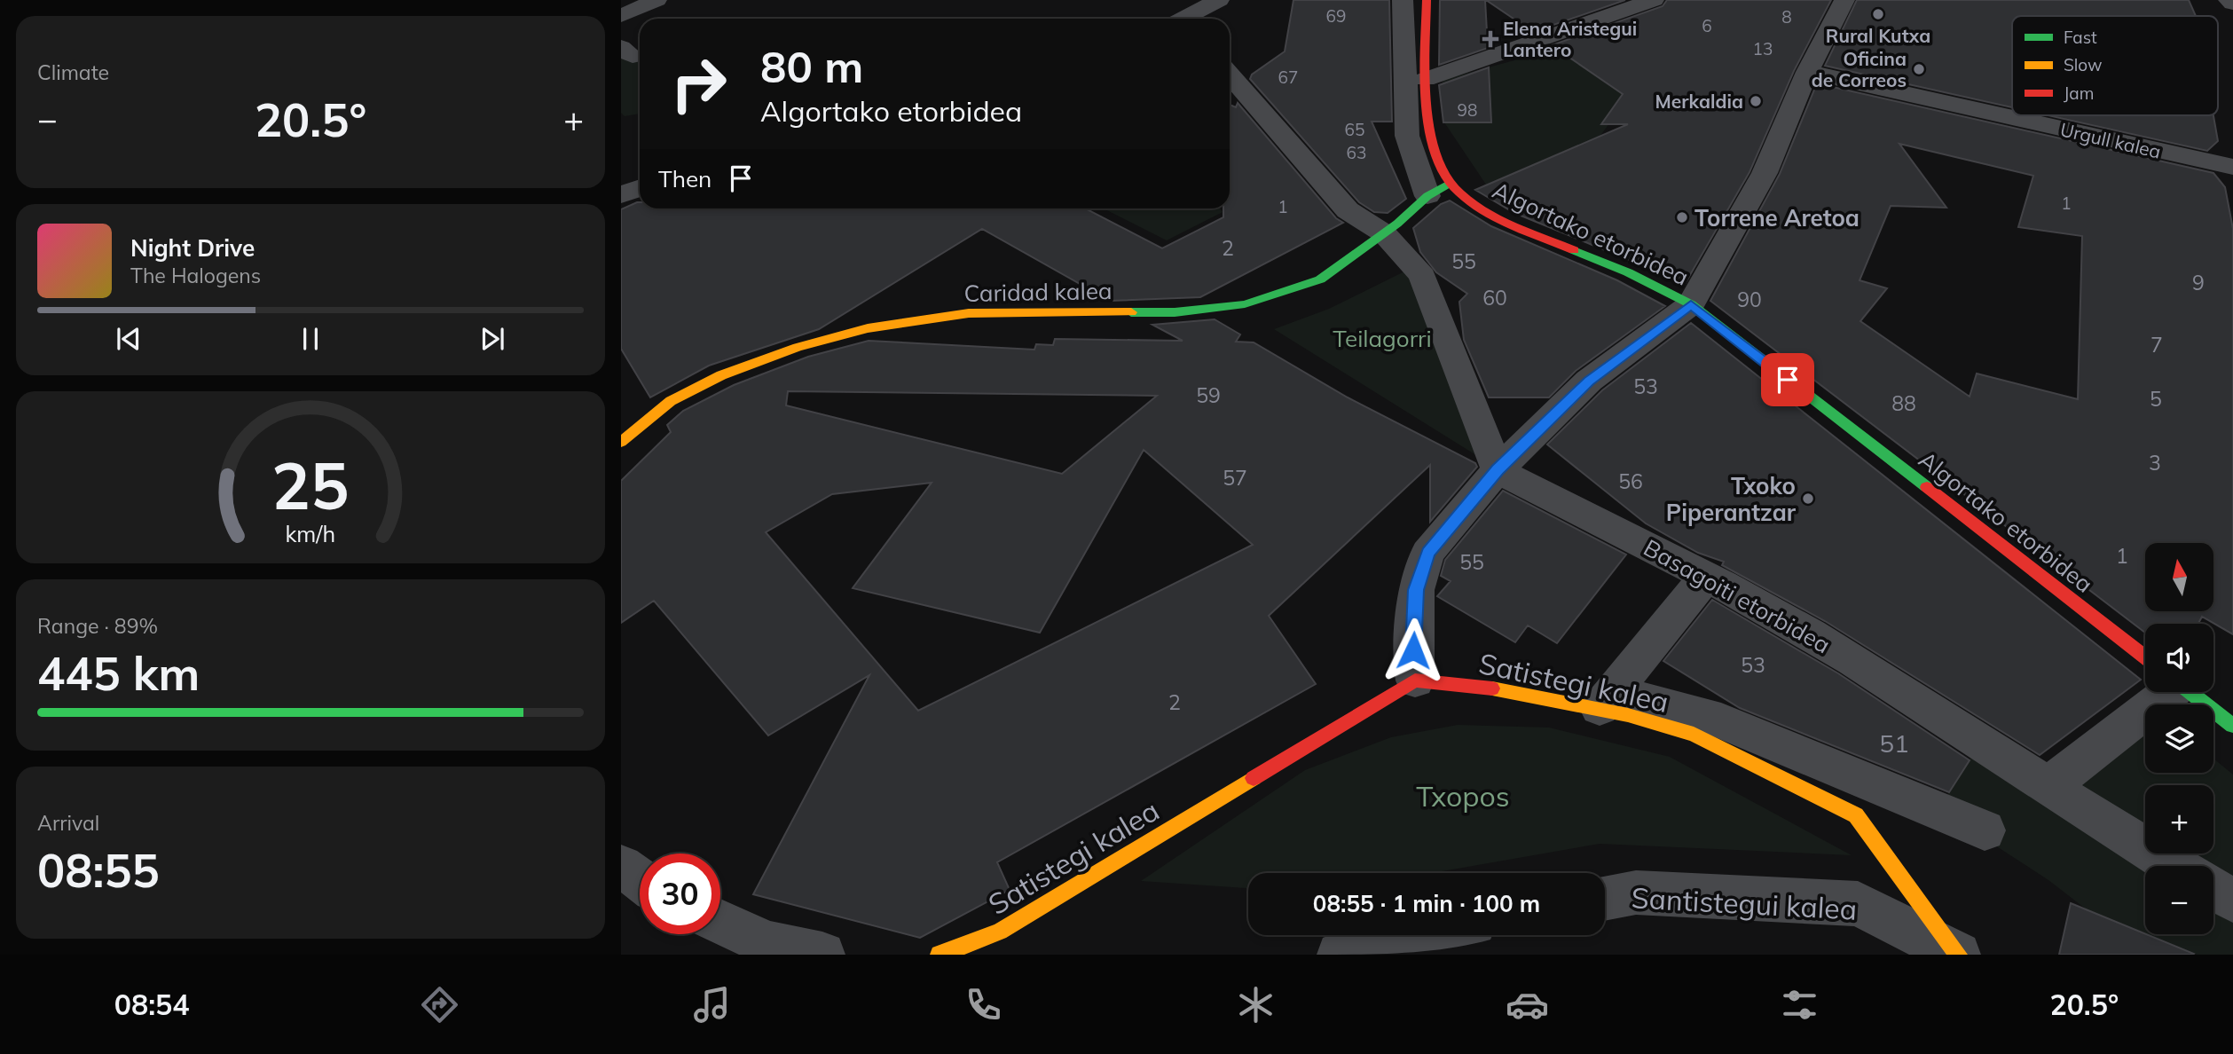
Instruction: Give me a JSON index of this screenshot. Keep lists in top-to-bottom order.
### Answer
{
  "streets": {
    "street": [
      "Urgull kalea",
      "Algortako etorbidea",
      "Caridad kalea",
      "Basagoiti etorbidea",
      "Satistegi kalea",
      "Santistegui kalea"
    ]
  },
  "crossings": [
    ["Algortako etorbidea", "Caridad kalea"],
    ["Satistegi kalea", "Santistegui kalea"]
  ],
  "parks": ["Teilagorri", "Txopos"],
  "places": {
    "other": [
      "Rural Kutxa",
      "Oficina de Correos",
      "Merkaldia",
      "Torrene Aretoa",
      "Txoko Piperantzar"
    ],
    "health": ["Elena Aristegui Lantero"]
  },
  "house_numbers": [
    "69",
    "8",
    "6",
    "13",
    "67",
    "98",
    "65",
    "63",
    "1",
    "1",
    "2",
    "55",
    "9",
    "60",
    "90",
    "7",
    "53",
    "59",
    "5",
    "88",
    "3",
    "57",
    "56",
    "1",
    "55",
    "53",
    "2",
    "51"
  ],
  "legend": ["Fast", "Slow", "Jam"],
  "north": "top",
  "page": {
    "tile": [
      "Climate",
      ["Range · 89%", "445 km"],
      ["Arrival", "08:55"]
    ],
    "turn": ["80 m", "Algortako etorbidea"],
    "heat": ["−", "20.5°", "+"],
    "then": "Then",
    "song": ["Night Drive", "The Halogens"],
    "map_buttons": ["+", "−"],
    "limit": "30",
    "trip": "08:55 · 1 min · 100 m",
    "tabs": ["08:54", "20.5°"],
    "gauge": ["25", "km/h"]
  }
}
